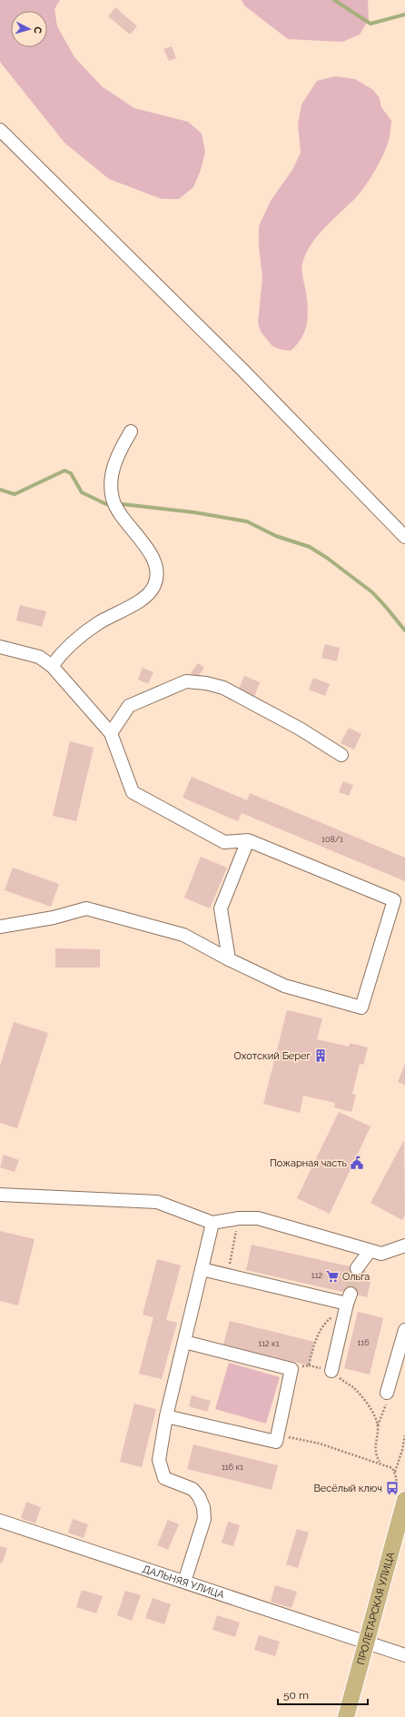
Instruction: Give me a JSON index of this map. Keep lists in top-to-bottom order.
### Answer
{
  "streets": {
    "main road": ["ПРОЛЕТАРСКАЯ УЛИЦА"],
    "street": ["ДАЛЬНЯЯ УЛИЦА"]
  },
  "crossings": [
    ["ДАЛЬНЯЯ УЛИЦА", "ПРОЛЕТАРСКАЯ УЛИЦА"]
  ],
  "places": {
    "building": ["Охотский Берег"],
    "public building": ["Пожарная часть"],
    "supermarket": ["Ольга"],
    "bus stop": ["Весёлый ключ"]
  },
  "house_numbers": [
    "108/1",
    "112",
    "116",
    "112 к1",
    "116 к1"
  ],
  "scale_bar": "50 m",
  "north": "right"
}
